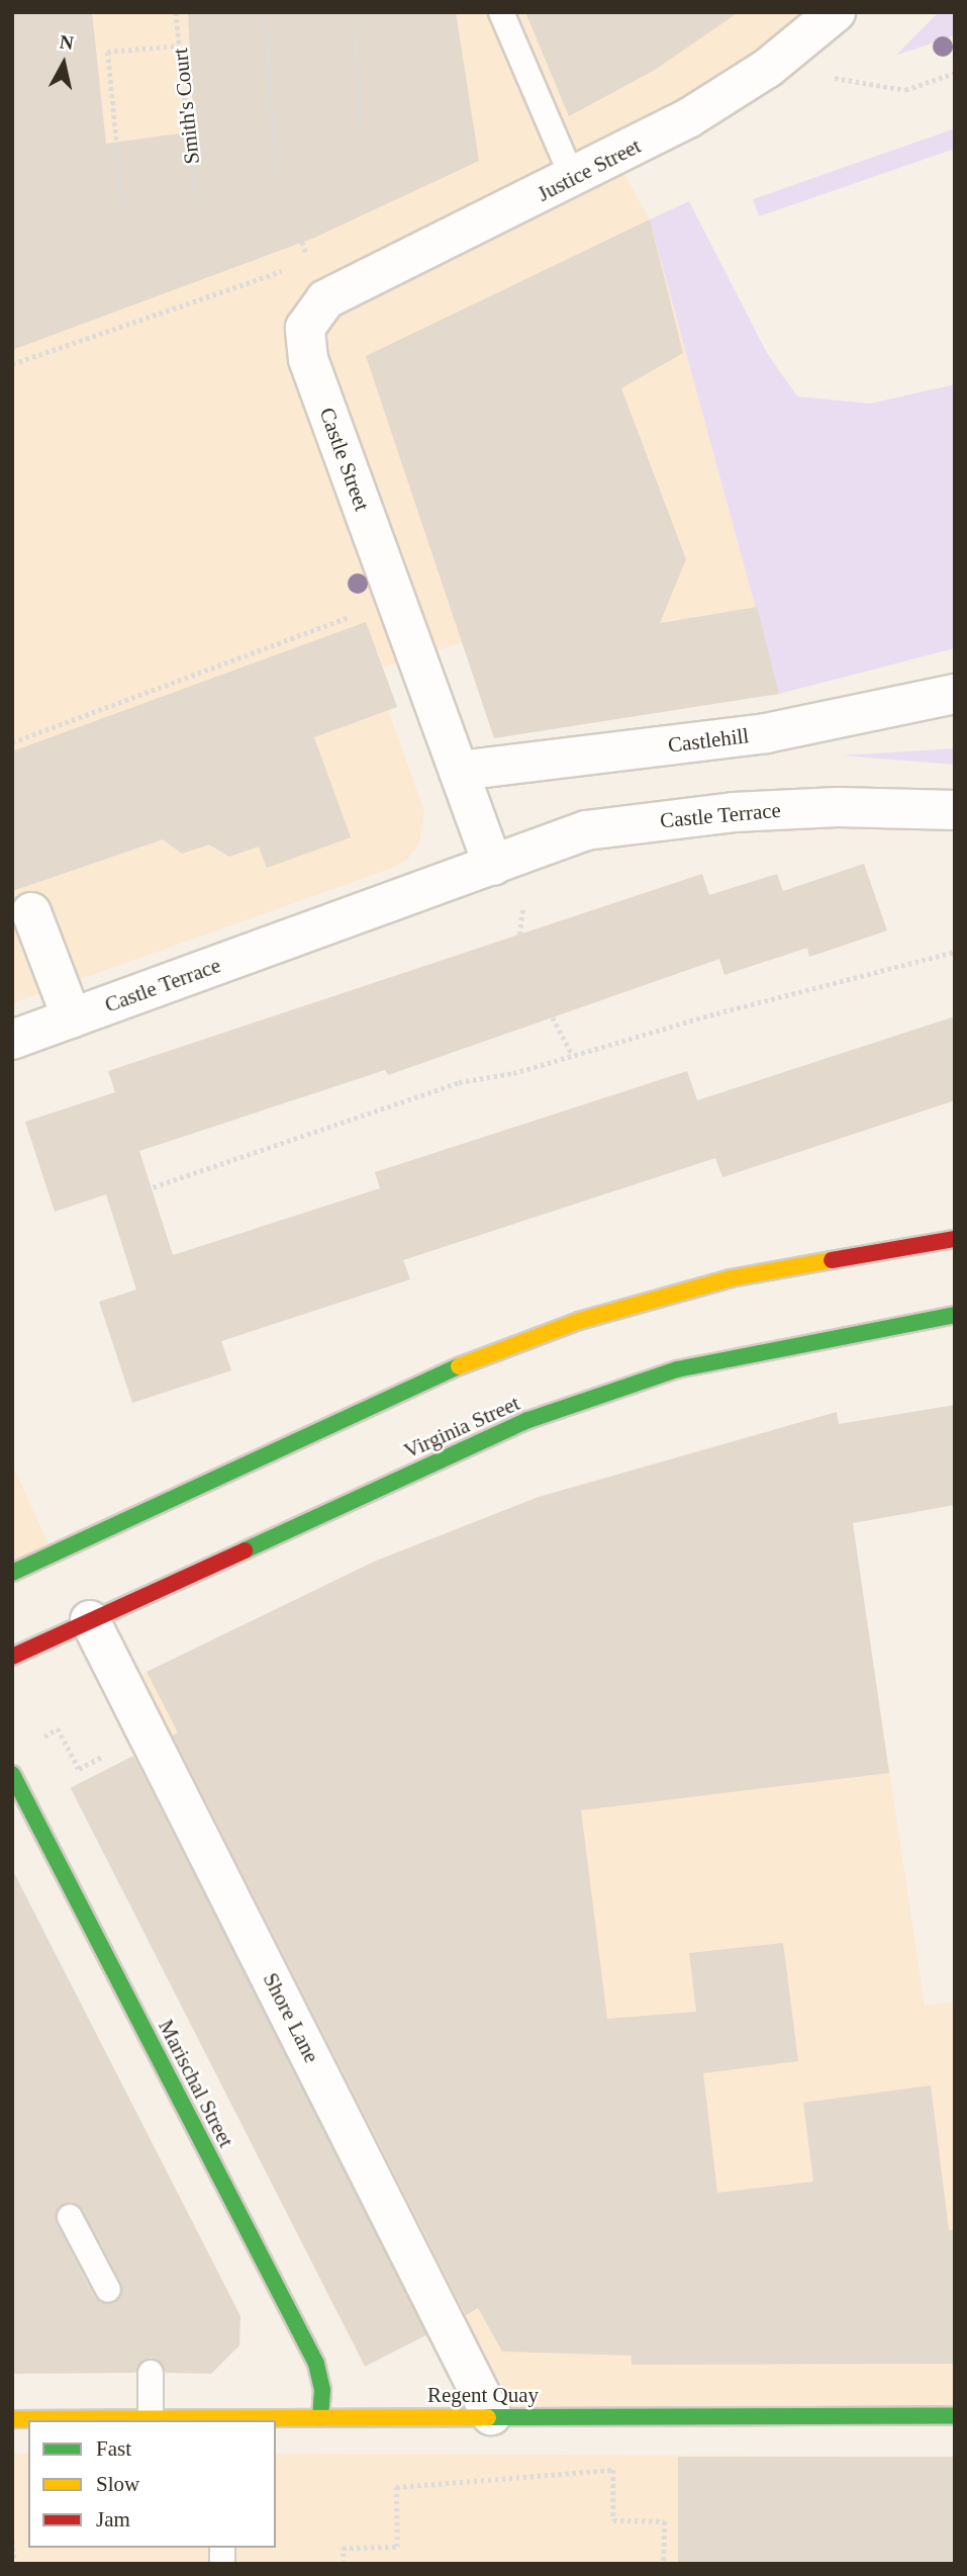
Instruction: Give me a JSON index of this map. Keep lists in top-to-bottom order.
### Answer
{
  "streets": {
    "main road": ["Virginia Street", "Marischal Street", "Regent Quay"],
    "street": [
      "Justice Street",
      "Castle Street",
      "Castlehill",
      "Castle Terrace",
      "Shore Lane"
    ],
    "path": ["Smith's Court"]
  },
  "crossings": [
    ["Justice Street", "Castle Street"],
    ["Virginia Street", "Shore Lane"],
    ["Shore Lane", "Regent Quay"],
    ["Marischal Street", "Regent Quay"]
  ],
  "legend": ["Fast", "Slow", "Jam"],
  "north": "top"
}
